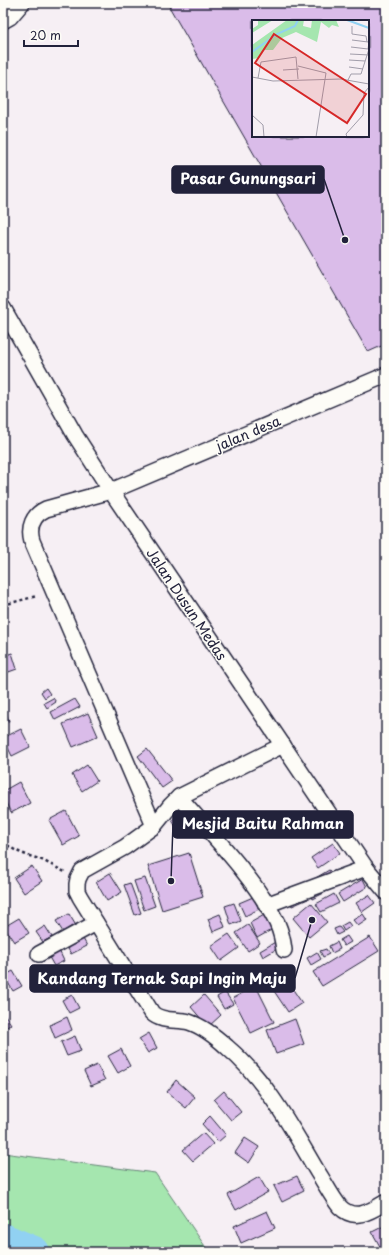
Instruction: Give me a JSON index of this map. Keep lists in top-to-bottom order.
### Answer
{
  "streets": {
    "street": ["jalan desa", "Jalan Dusun Medas"]
  },
  "crossings": [
    ["jalan desa", "Jalan Dusun Medas"]
  ],
  "places": ["Pasar Gunungsari", "Mesjid Baitu Rahman", "Kandang Ternak Sapi Ingin Maju"],
  "scale_bar": "20 m"
}
